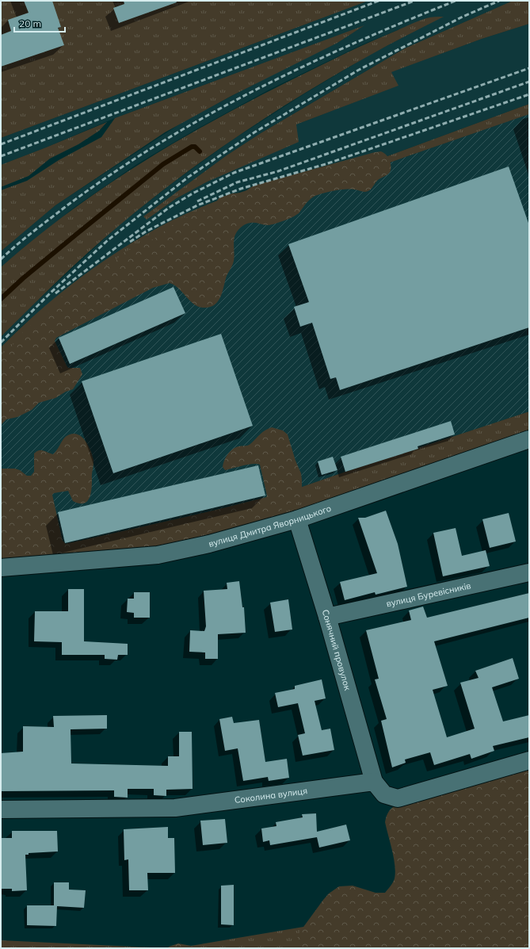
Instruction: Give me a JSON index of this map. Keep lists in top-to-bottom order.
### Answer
{
  "streets": {
    "street": [
      "вулиця Дмитра Яворницького",
      "вулиця Буревісників",
      "Сонячний провулок",
      "Соколина вулиця"
    ]
  },
  "crossings": [
    ["вулиця Дмитра Яворницького", "Сонячний провулок"],
    ["вулиця Буревісників", "Сонячний провулок"],
    ["Сонячний провулок", "Соколина вулиця"]
  ],
  "scale_bar": "20 m"
}
